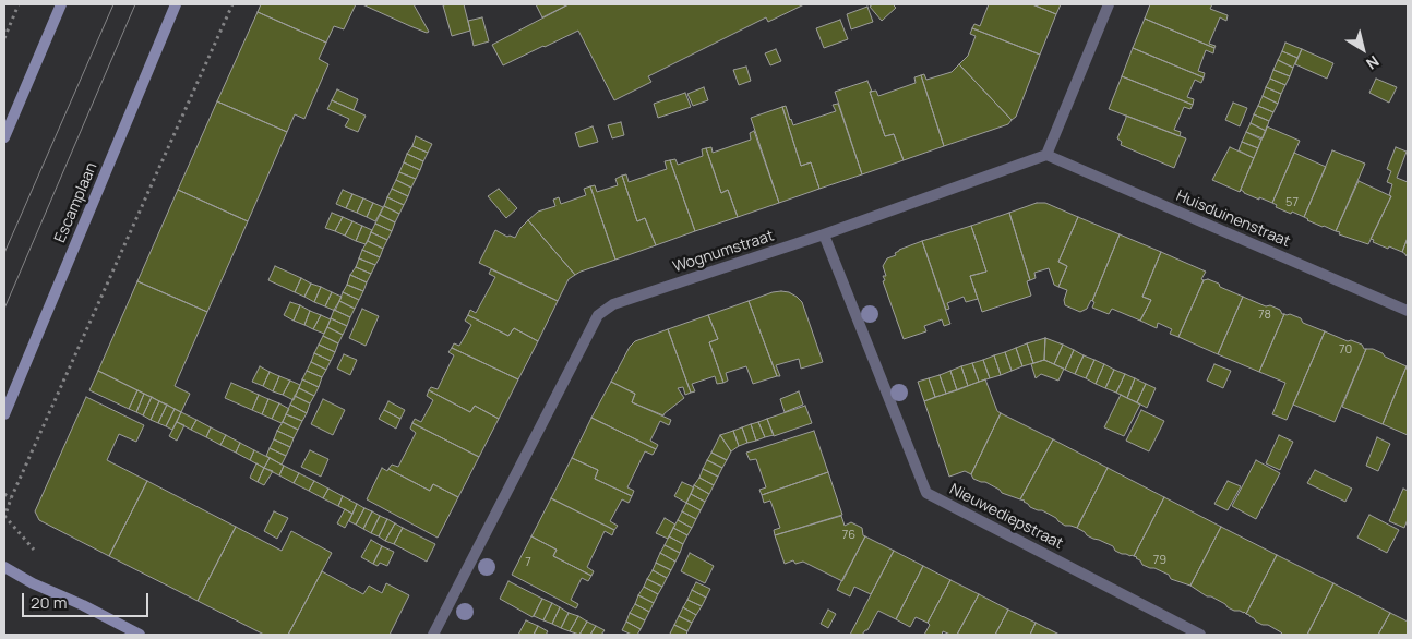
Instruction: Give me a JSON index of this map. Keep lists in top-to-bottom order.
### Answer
{
  "streets": {
    "street": [
      "Escamplaan",
      "Huisduinenstraat",
      "Wognumstraat",
      "Nieuwediepstraat"
    ]
  },
  "crossings": [
    ["Huisduinenstraat", "Wognumstraat"],
    ["Wognumstraat", "Nieuwediepstraat"]
  ],
  "house_numbers": [
    "57",
    "78",
    "70",
    "76",
    "79",
    "7"
  ],
  "scale_bar": "20 m",
  "north": "bottom right"
}
